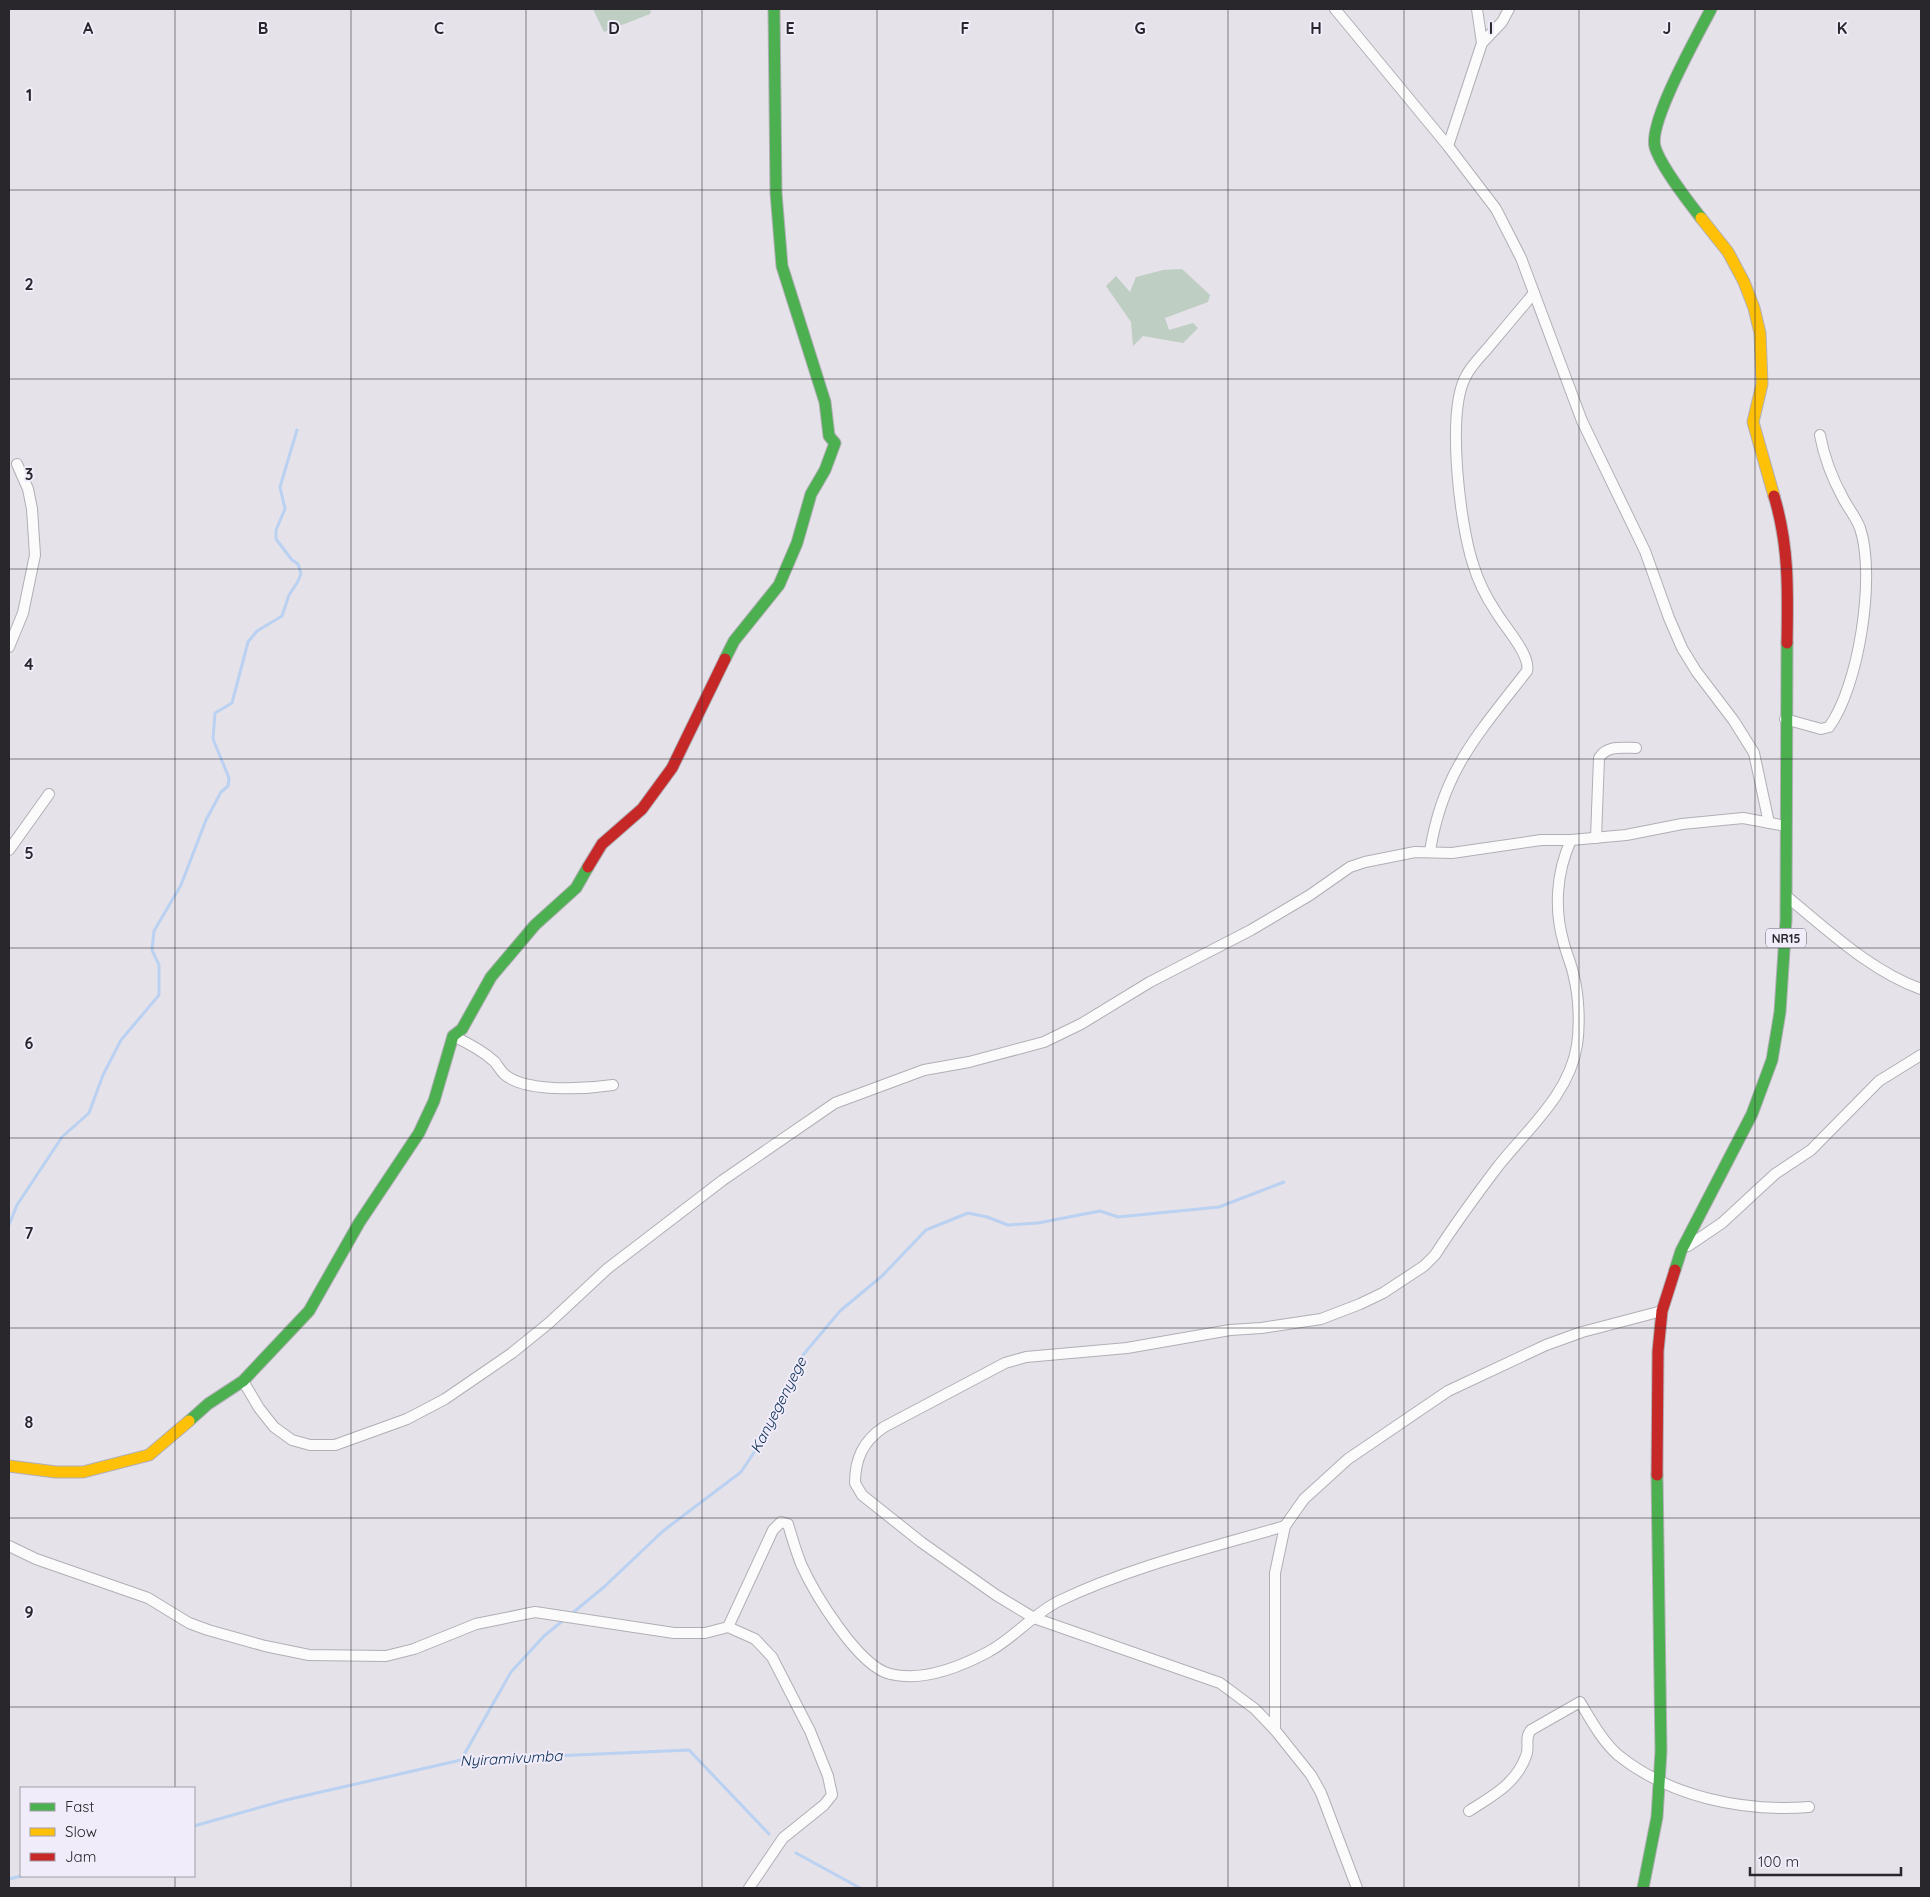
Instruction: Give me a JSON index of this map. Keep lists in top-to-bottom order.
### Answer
{
  "streets": {
    "main road": ["NR15"]
  },
  "water": ["Kanyegenyege", "Nyiramivumba"],
  "legend": ["Fast", "Slow", "Jam"],
  "scale_bar": "100 m",
  "grid": {
    "columns": [
      "A",
      "B",
      "C",
      "D",
      "E",
      "F",
      "G",
      "H",
      "I",
      "J",
      "K"
    ],
    "rows": [
      "1",
      "2",
      "3",
      "4",
      "5",
      "6",
      "7",
      "8",
      "9"
    ]
  }
}
